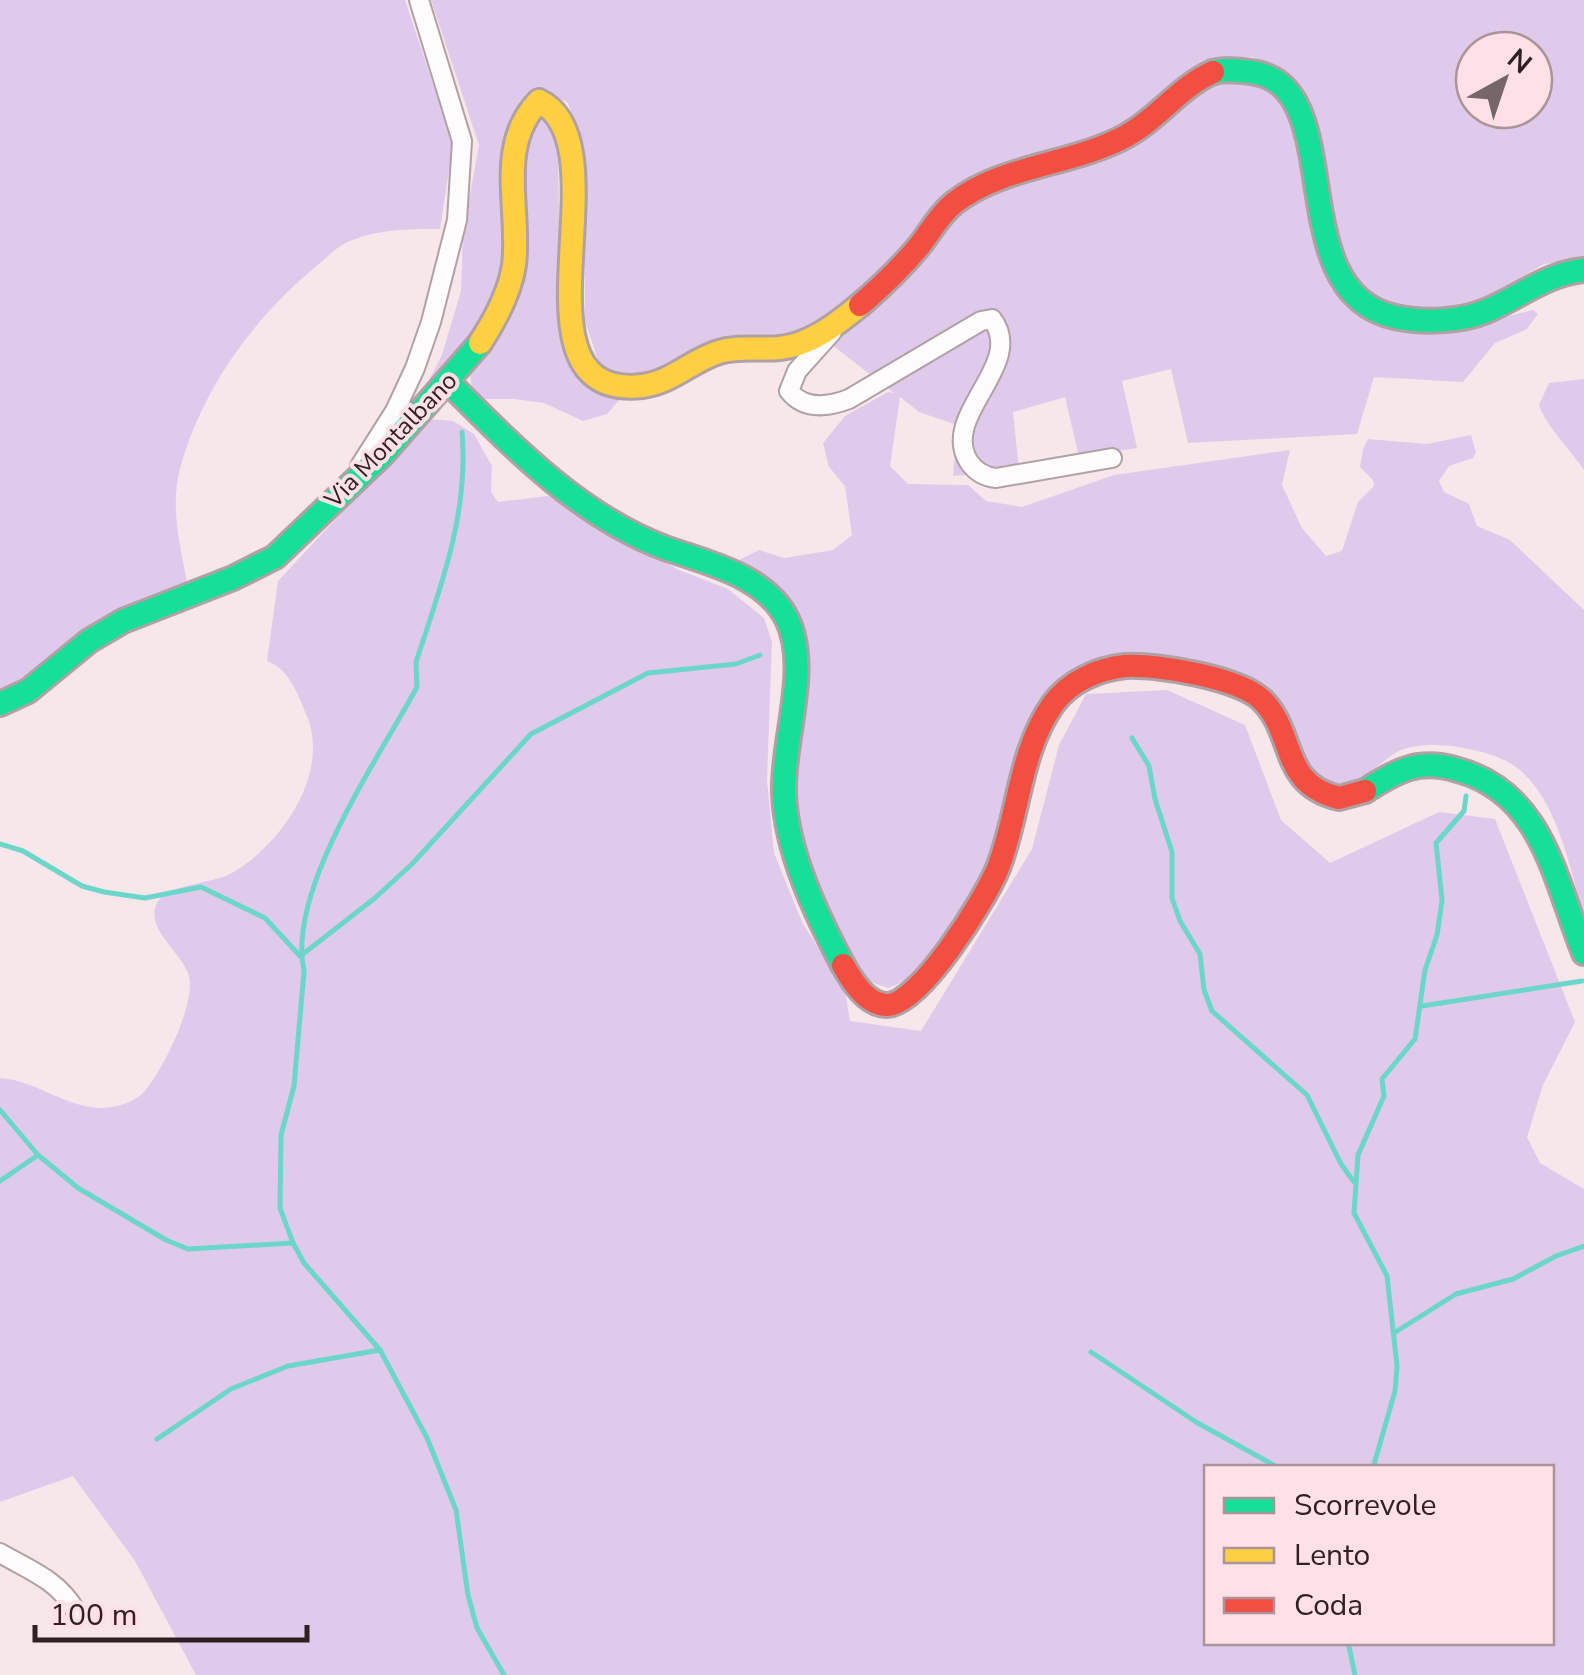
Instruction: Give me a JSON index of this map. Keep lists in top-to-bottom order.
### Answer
{
  "streets": {
    "street": ["Via Montalbano"]
  },
  "legend": ["Scorrevole", "Lento", "Coda"],
  "scale_bar": "100 m",
  "north": "top right"
}
